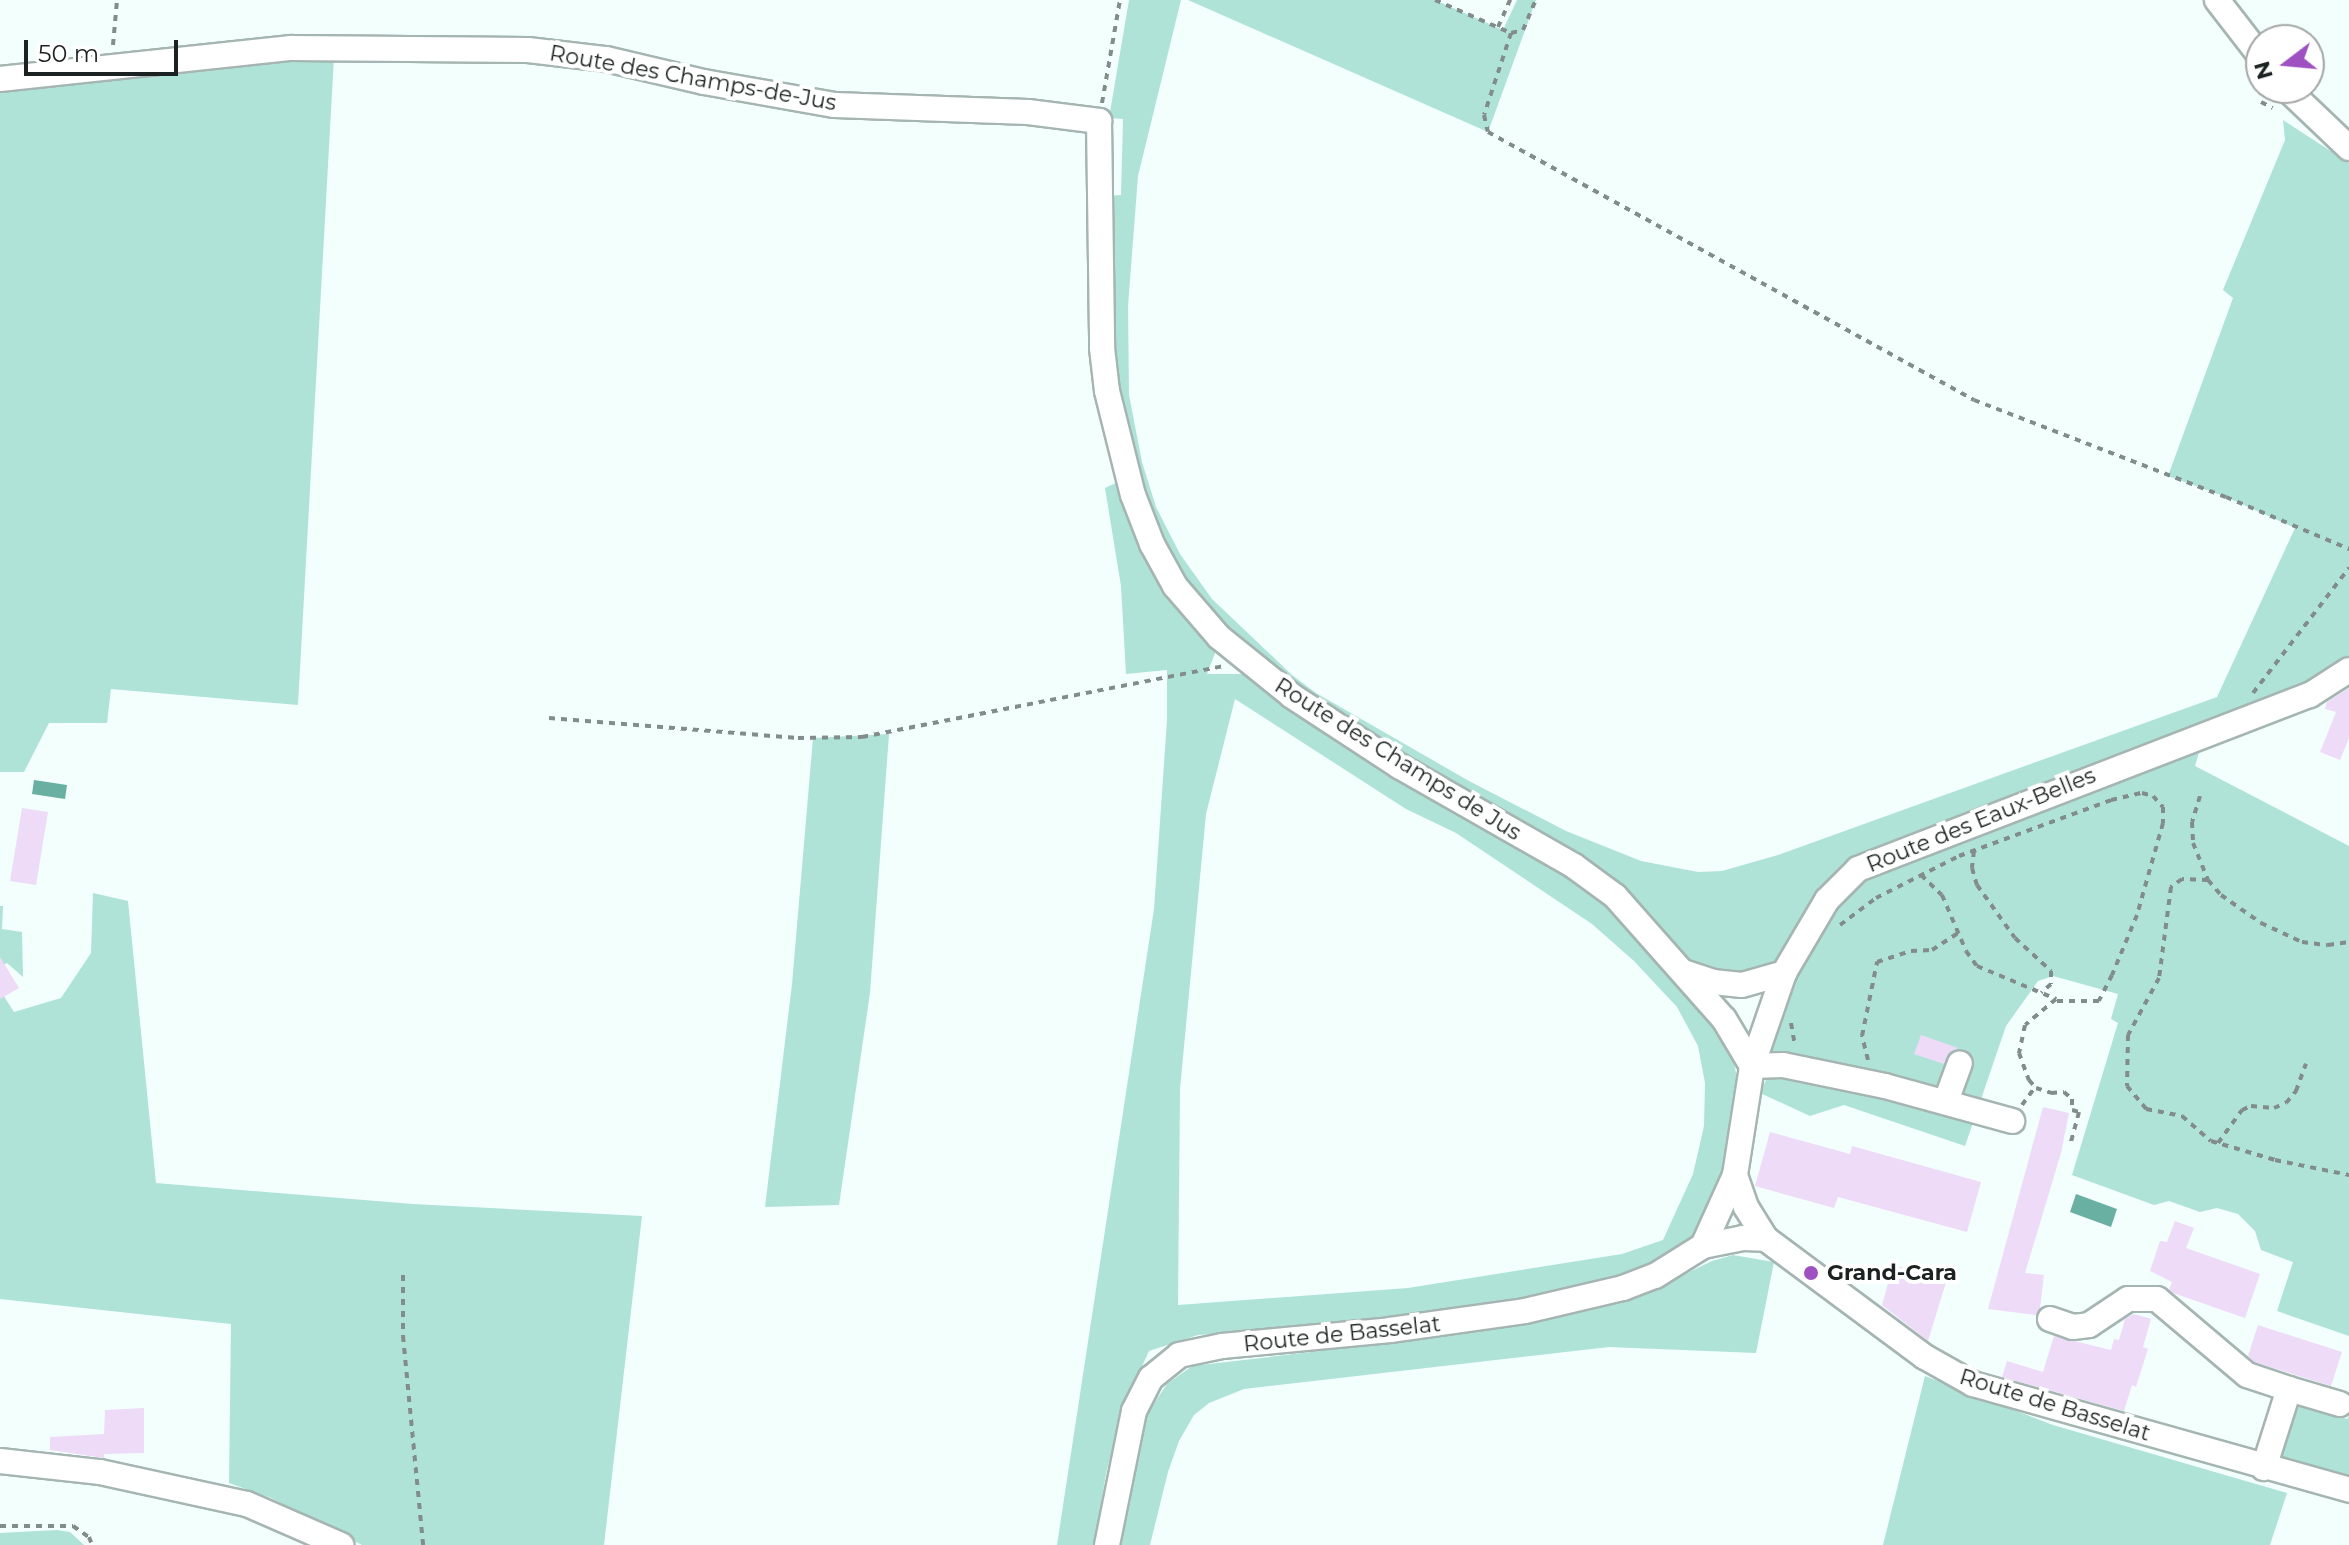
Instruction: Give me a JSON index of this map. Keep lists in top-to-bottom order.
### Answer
{
  "streets": {
    "street": [
      "Route des Champs-de-Jus",
      "Route des Champs de Jus",
      "Route des Eaux-Belles",
      "Route de Basselat"
    ]
  },
  "crossings": [
    ["Route des Champs-de-Jus", "Route des Champs de Jus"],
    ["Route des Champs de Jus", "Route des Eaux-Belles"],
    ["Route des Eaux-Belles", "Route de Basselat"]
  ],
  "places": ["Grand-Cara"],
  "scale_bar": "50 m",
  "north": "left"
}
